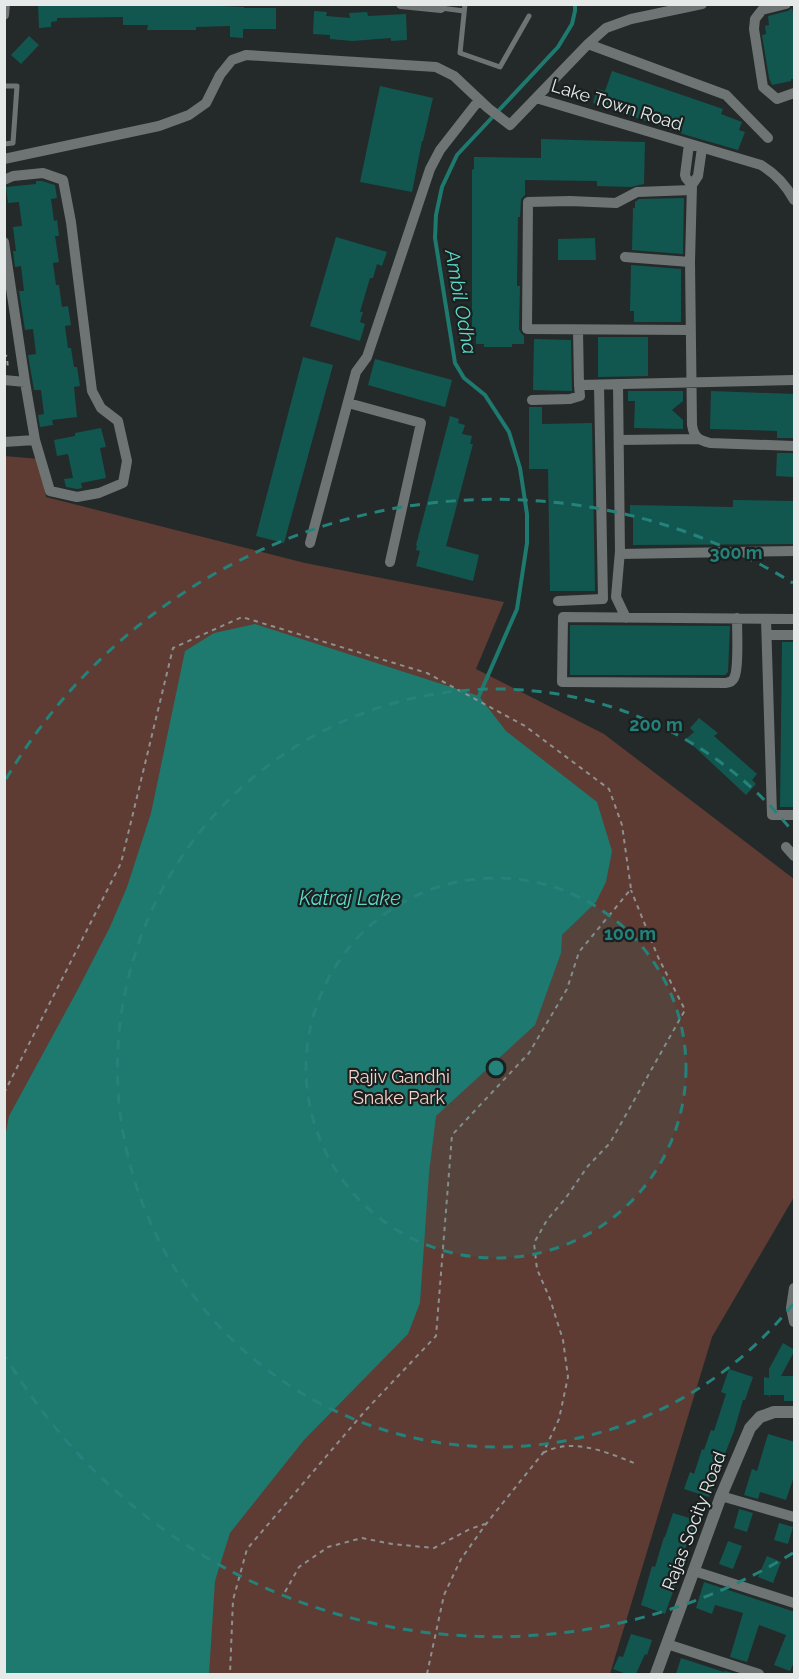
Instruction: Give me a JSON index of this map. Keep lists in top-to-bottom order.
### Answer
{
  "streets": {
    "street": ["Lake Town Road", "Rajas Socity Road"]
  },
  "water": ["Ambil Odha", "Katraj Lake"],
  "parks": ["Rajiv Gandhi Snake Park"],
  "rings": ["300 m", "200 m", "100 m"]
}
